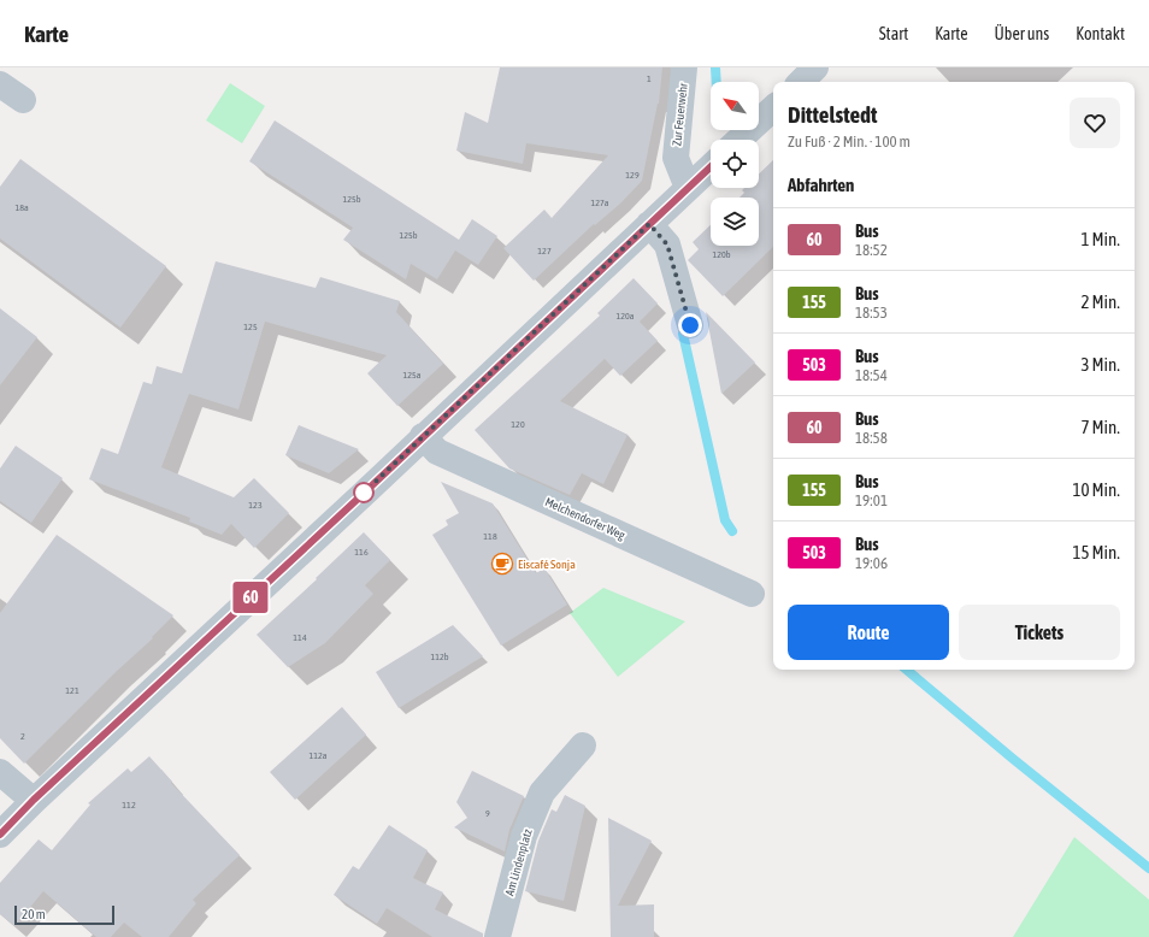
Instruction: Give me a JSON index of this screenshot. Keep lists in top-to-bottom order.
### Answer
{
  "streets": {
    "street": ["Zur Feuerwehr", "Melchendorfer Weg", "Am Lindenplatz"]
  },
  "places": {
    "cafe": ["Eiscafé Sonja"]
  },
  "lines": ["bus line 60"],
  "house_numbers": [
    "1",
    "129",
    "125b",
    "127a",
    "18a",
    "125b",
    "127",
    "120b",
    "120a",
    "125",
    "125a",
    "120",
    "123",
    "118",
    "116",
    "114",
    "112b",
    "121",
    "2",
    "112a",
    "112",
    "9"
  ],
  "scale_bar": "20 m",
  "north": "top left",
  "page": {
    "header": "Karte",
    "nav": [
      "Start",
      "Karte",
      "Über uns",
      "Kontakt"
    ],
    "on_map": "60",
    "heading": [
      ["Dittelstedt", "Zu Fuß · 2 Min. · 100 m"],
      "Abfahrten"
    ],
    "list": [
      {
        "mark": "60",
        "name": "Bus",
        "note": "18:52",
        "value": "1 Min."
      },
      {
        "mark": "155",
        "name": "Bus",
        "note": "18:53",
        "value": "2 Min."
      },
      {
        "mark": "503",
        "name": "Bus",
        "note": "18:54",
        "value": "3 Min."
      },
      {
        "mark": "60",
        "name": "Bus",
        "note": "18:58",
        "value": "7 Min."
      },
      {
        "mark": "155",
        "name": "Bus",
        "note": "19:01",
        "value": "10 Min."
      },
      {
        "mark": "503",
        "name": "Bus",
        "note": "19:06",
        "value": "15 Min."
      }
    ],
    "buttons": ["Route", "Tickets"],
    "scale": "20 m"
  }
}
